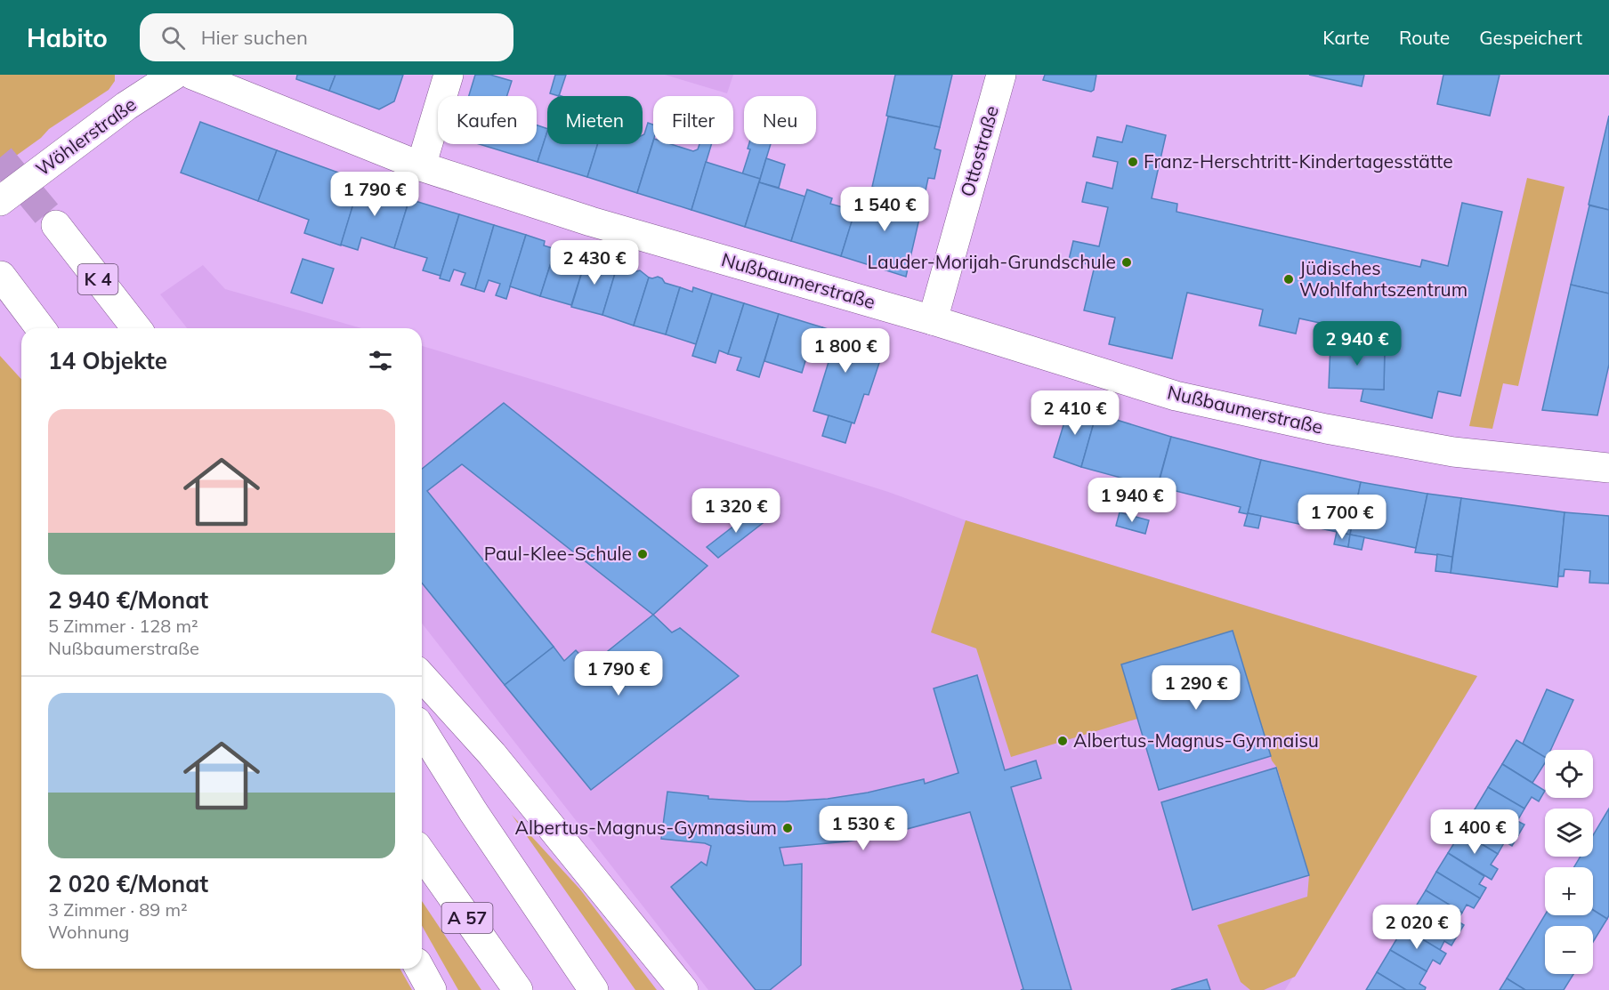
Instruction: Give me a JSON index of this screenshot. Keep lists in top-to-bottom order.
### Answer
{
  "streets": {
    "main road": [
      "Wöhlerstraße",
      "Ottostraße",
      "K 4",
      "Nußbaumerstraße",
      "A 57"
    ]
  },
  "crossings": [
    ["Ottostraße", "Nußbaumerstraße"]
  ],
  "places": [
    "Franz-Herschtritt-Kindertagesstätte",
    "Lauder-Morijah-Grundschule",
    "Jüdisches Wohlfahrtszentrum",
    "Paul-Klee-Schule",
    "Albertus-Magnus-Gymnaisu",
    "Albertus-Magnus-Gymnasium"
  ],
  "page": {
    "header": "Habito",
    "search": "Hier suchen",
    "nav": ["Karte", "Route", "Gespeichert"],
    "chip": [
      "Kaufen",
      "Mieten",
      "Filter",
      "Neu"
    ],
    "price": [
      "1 790 €",
      "1 540 €",
      "2 430 €",
      "2 940 €",
      "1 800 €",
      "2 410 €",
      "1 940 €",
      "1 320 €",
      "1 700 €",
      "1 790 €",
      "1 290 €",
      "1 530 €",
      "1 400 €",
      "2 020 €"
    ],
    "heading": "14 Objekte",
    "list": [
      {
        "name": "2 940 €/Monat",
        "note": "5 Zimmer · 128 m² · Nußbaumerstraße"
      },
      {
        "name": "2 020 €/Monat",
        "note": "3 Zimmer · 89 m² · Wohnung"
      }
    ],
    "map_buttons": ["+", "−"]
  }
}
